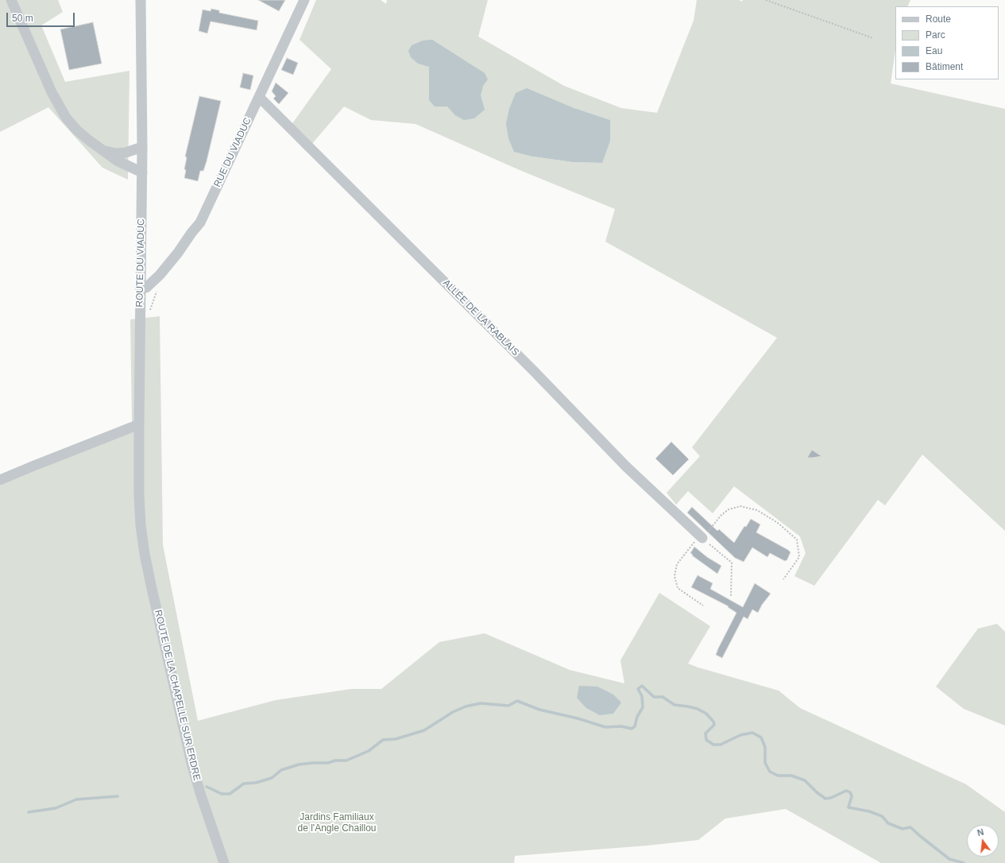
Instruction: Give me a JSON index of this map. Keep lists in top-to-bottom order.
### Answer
{
  "streets": {
    "street": [
      "RUE DU VIADUC",
      "ROUTE DU VIADUC",
      "ALLÉE DE LA RABLAIS",
      "ROUTE DE LA CHAPELLE SUR ERDRE"
    ]
  },
  "crossings": [
    ["RUE DU VIADUC", "ROUTE DU VIADUC"],
    ["RUE DU VIADUC", "ALLÉE DE LA RABLAIS"],
    ["ROUTE DU VIADUC", "ROUTE DE LA CHAPELLE SUR ERDRE"]
  ],
  "parks": ["Jardins Familiaux de l'Angle Chaillou"],
  "legend": [
    "Route",
    "Parc",
    "Eau",
    "Bâtiment"
  ],
  "scale_bar": "50 m",
  "north": "top"
}
